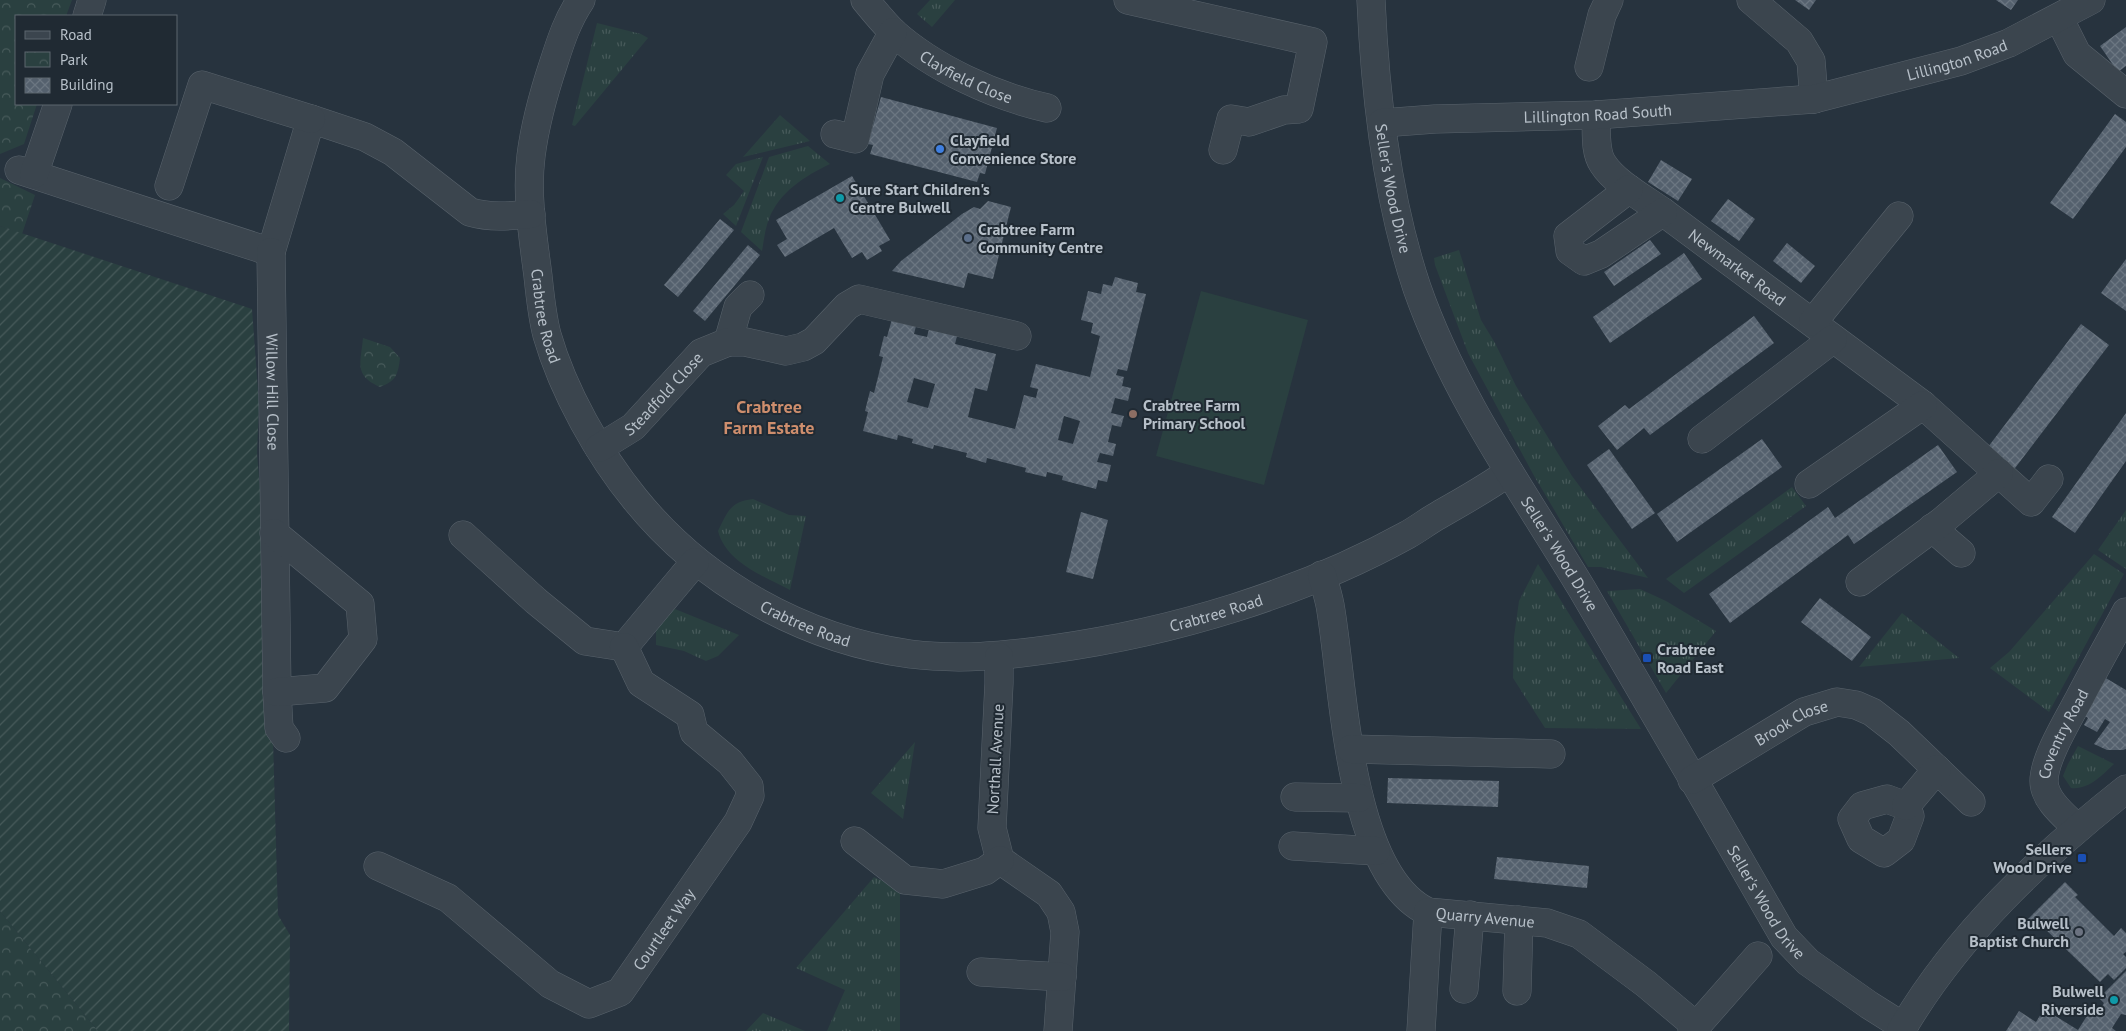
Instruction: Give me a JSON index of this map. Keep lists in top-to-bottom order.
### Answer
{
  "streets": {
    "street": [
      "Lillington Road",
      "Clayfield Close",
      "Lillington Road South",
      "Seller's Wood Drive",
      "Newmarket Road",
      "Crabtree Road",
      "Willow Hill Close",
      "Steadfold Close",
      "Brook Close",
      "Coventry Road",
      "Northall Avenue",
      "Quarry Avenue",
      "Courtleet Way"
    ]
  },
  "crossings": [
    ["Lillington Road", "Lillington Road South"],
    ["Lillington Road South", "Seller's Wood Drive"],
    ["Lillington Road South", "Newmarket Road"],
    ["Seller's Wood Drive", "Crabtree Road"],
    ["Seller's Wood Drive", "Brook Close"],
    ["Crabtree Road", "Steadfold Close"],
    ["Crabtree Road", "Northall Avenue"],
    ["Crabtree Road", "Quarry Avenue"]
  ],
  "districts": ["Crabtree Farm Estate"],
  "places": {
    "other": [
      "Clayfield Convenience Store",
      "Sure Start Children's Centre Bulwell",
      "Crabtree Farm Community Centre",
      "Crabtree Farm Primary School",
      "Bulwell Baptist Church",
      "Bulwell Riverside"
    ],
    "transit": ["Crabtree Road East", "Sellers Wood Drive"]
  },
  "legend": ["Road", "Park", "Building"]
}
